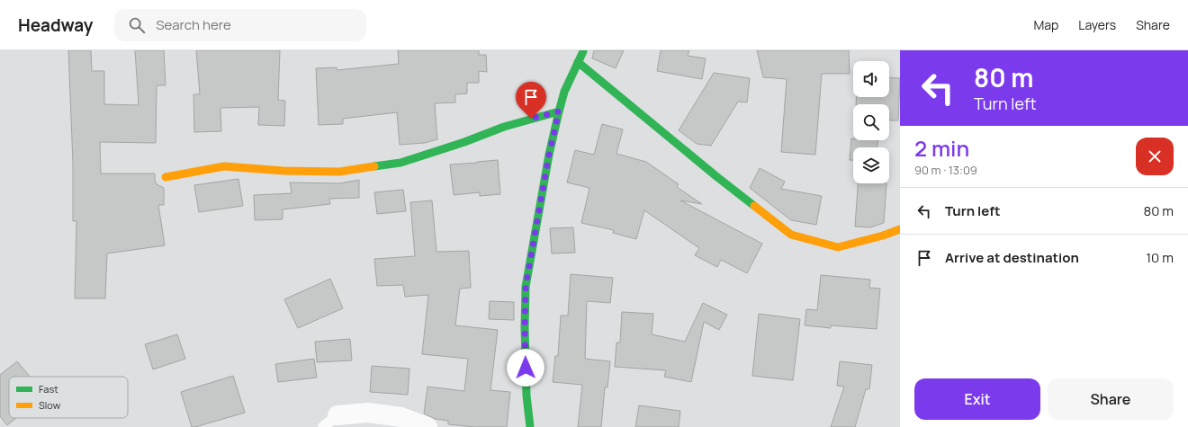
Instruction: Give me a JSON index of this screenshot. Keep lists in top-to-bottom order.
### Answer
{
  "legend": ["Fast", "Slow"],
  "page": {
    "header": "Headway",
    "search": "Search here",
    "nav": ["Map", "Layers", "Share"],
    "turn": ["80 m", "Turn left"],
    "heading": ["2 min", "90 m · 13:09"],
    "list": [
      {
        "name": "Turn left",
        "value": "80 m"
      },
      {
        "name": "Arrive at destination",
        "value": "10 m"
      }
    ],
    "buttons": ["Exit", "Share"]
  }
}
